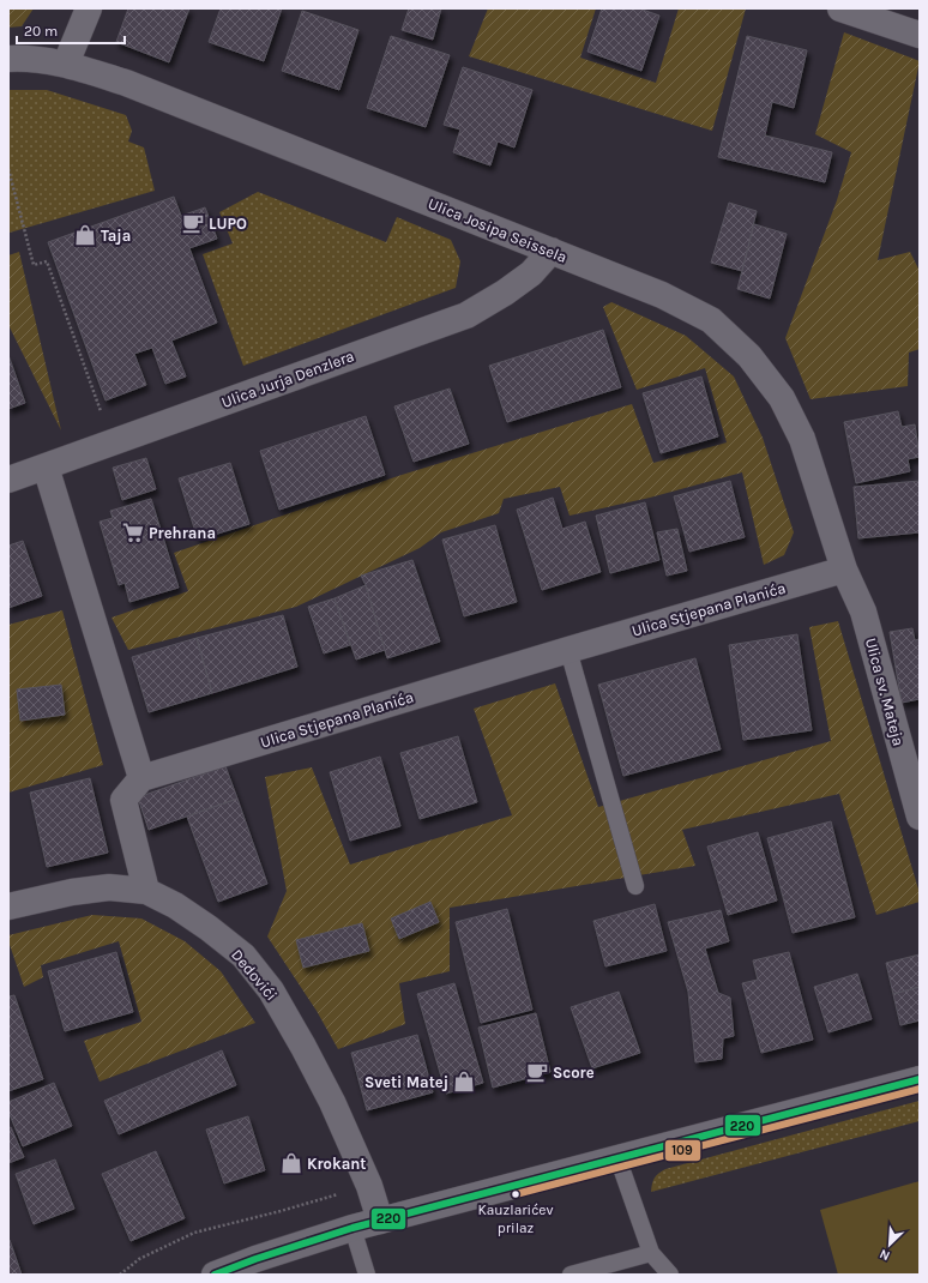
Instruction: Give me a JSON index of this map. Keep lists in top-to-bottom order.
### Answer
{
  "streets": {
    "street": [
      "Ulica Josipa Seissela",
      "Ulica Jurja Denzlera",
      "Ulica Stjepana Planića",
      "Ulica sv. Mateja",
      "Dedovići"
    ]
  },
  "crossings": [
    ["Ulica Josipa Seissela", "Ulica Jurja Denzlera"],
    ["Ulica Josipa Seissela", "Ulica Stjepana Planića"],
    ["Ulica Josipa Seissela", "Ulica sv. Mateja"],
    ["Ulica Stjepana Planića", "Ulica sv. Mateja"]
  ],
  "places": {
    "cafe": ["LUPO", "Score"],
    "shop": ["Taja", "Sveti Matej", "Krokant"],
    "supermarket": ["Prehrana"],
    "other": ["Kauzlarićev prilaz"]
  },
  "lines": ["transit line 220", "transit line 109"],
  "scale_bar": "20 m",
  "north": "bottom left"
}
